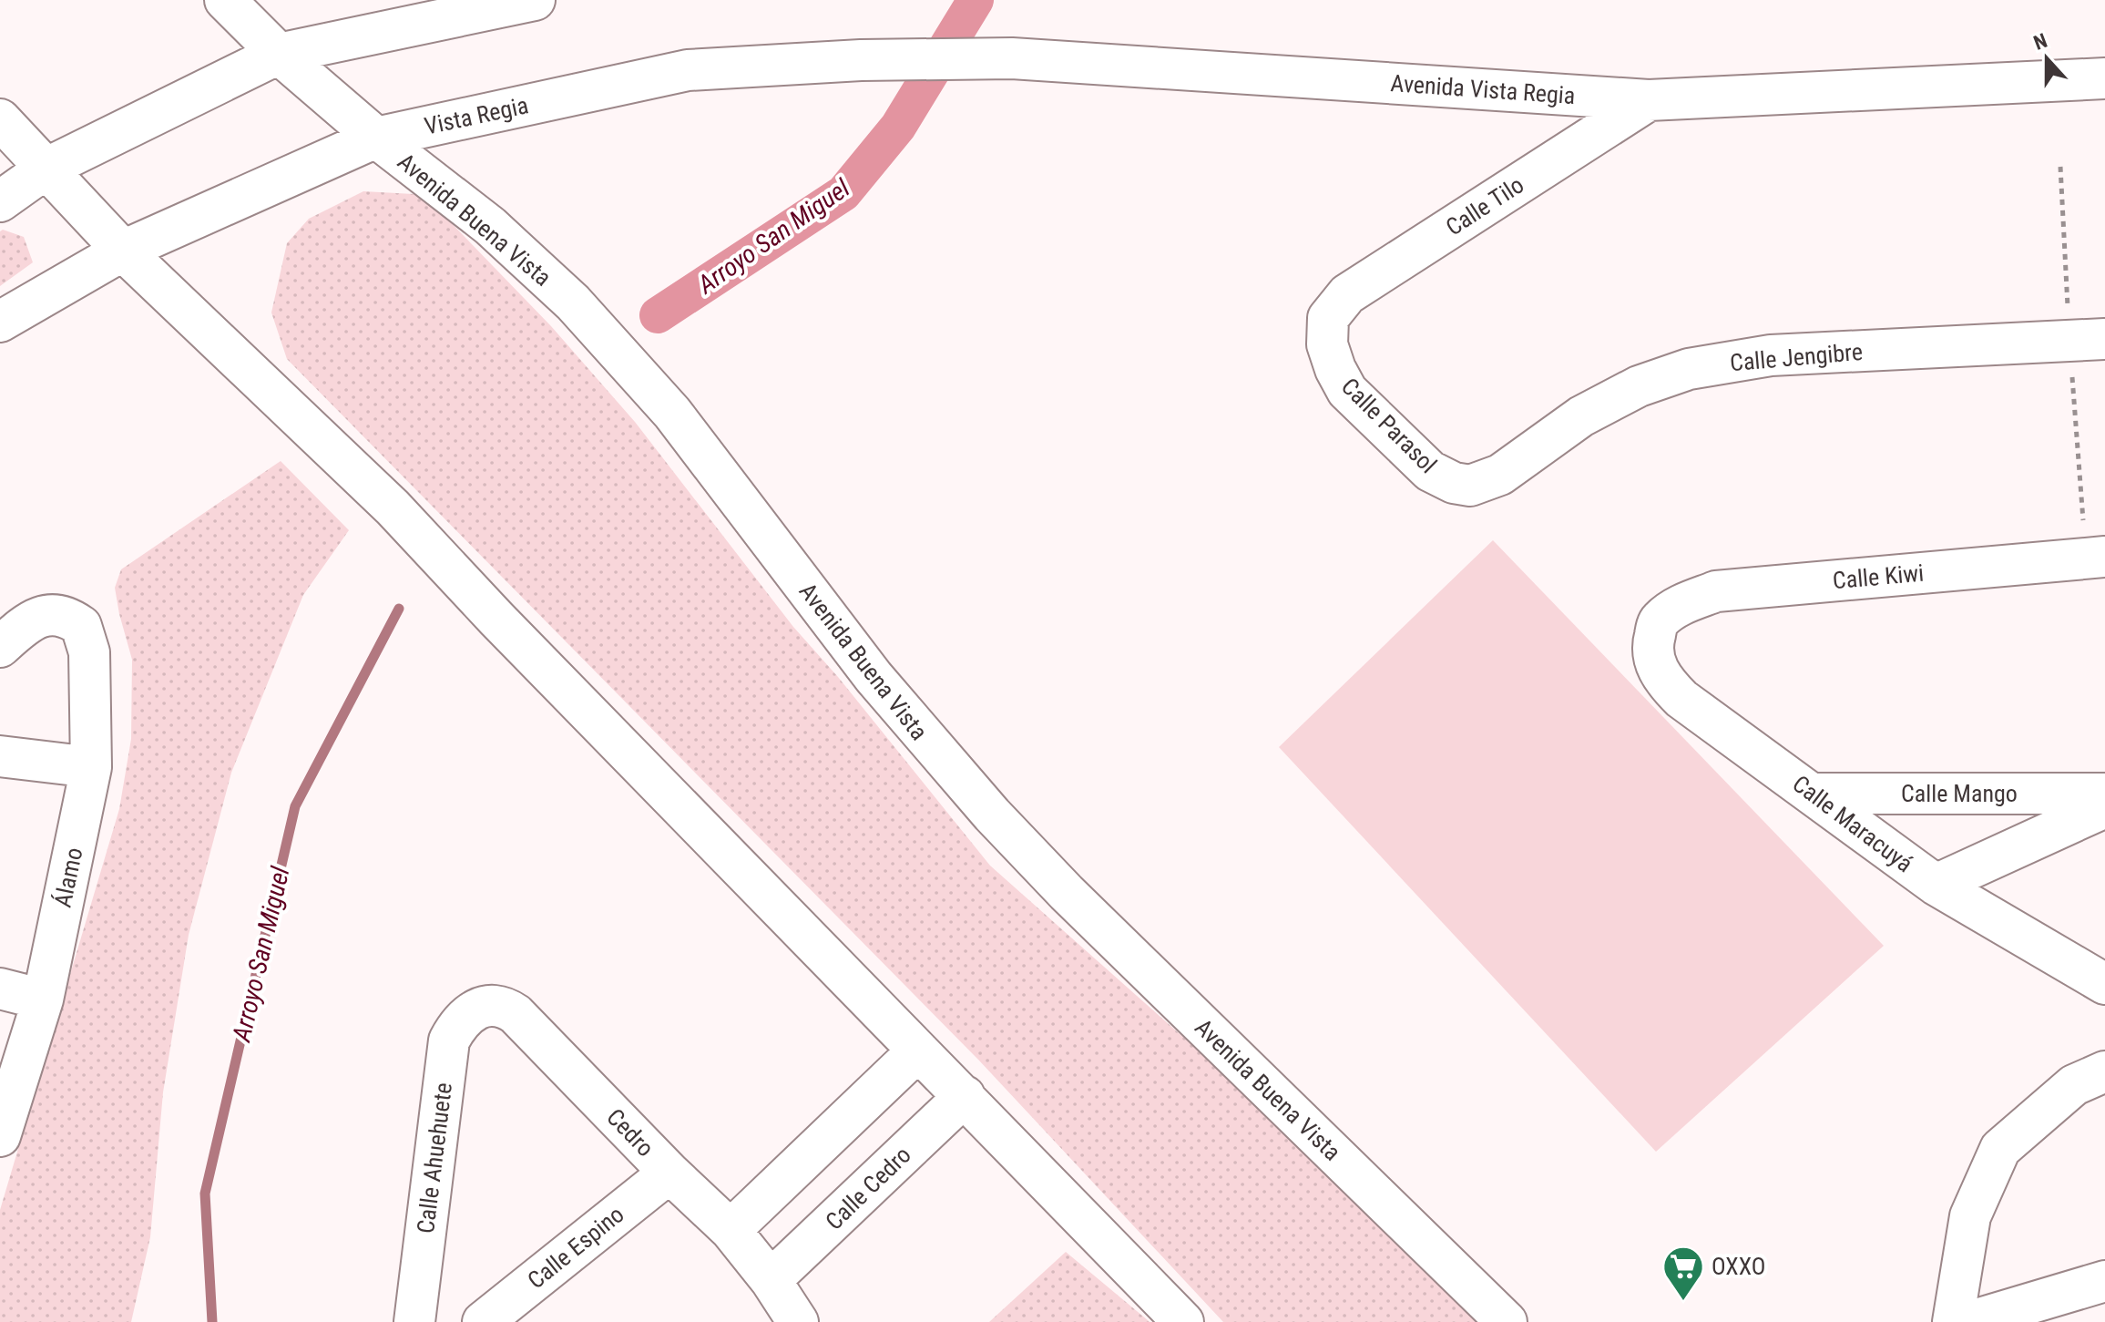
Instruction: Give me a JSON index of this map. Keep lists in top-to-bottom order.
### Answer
{
  "streets": {
    "street": [
      "Avenida Vista Regia",
      "Vista Regia",
      "Calle Tilo",
      "Avenida Buena Vista",
      "Calle Jengibre",
      "Calle Parasol",
      "Calle Kiwi",
      "Calle Mango",
      "Calle Maracuyá",
      "Álamo",
      "Cedro",
      "Calle Ahuehuete",
      "Calle Cedro",
      "Calle Espino"
    ]
  },
  "crossings": [
    ["Avenida Vista Regia", "Vista Regia"],
    ["Avenida Vista Regia", "Calle Tilo"],
    ["Vista Regia", "Avenida Buena Vista"],
    ["Calle Tilo", "Calle Parasol"],
    ["Calle Jengibre", "Calle Parasol"],
    ["Calle Kiwi", "Calle Maracuyá"],
    ["Calle Mango", "Calle Maracuyá"],
    ["Cedro", "Calle Ahuehuete"],
    ["Cedro", "Calle Cedro"],
    ["Cedro", "Calle Espino"]
  ],
  "water": ["Arroyo San Miguel"],
  "places": {
    "supermarket": ["OXXO"]
  },
  "north": "top"
}
